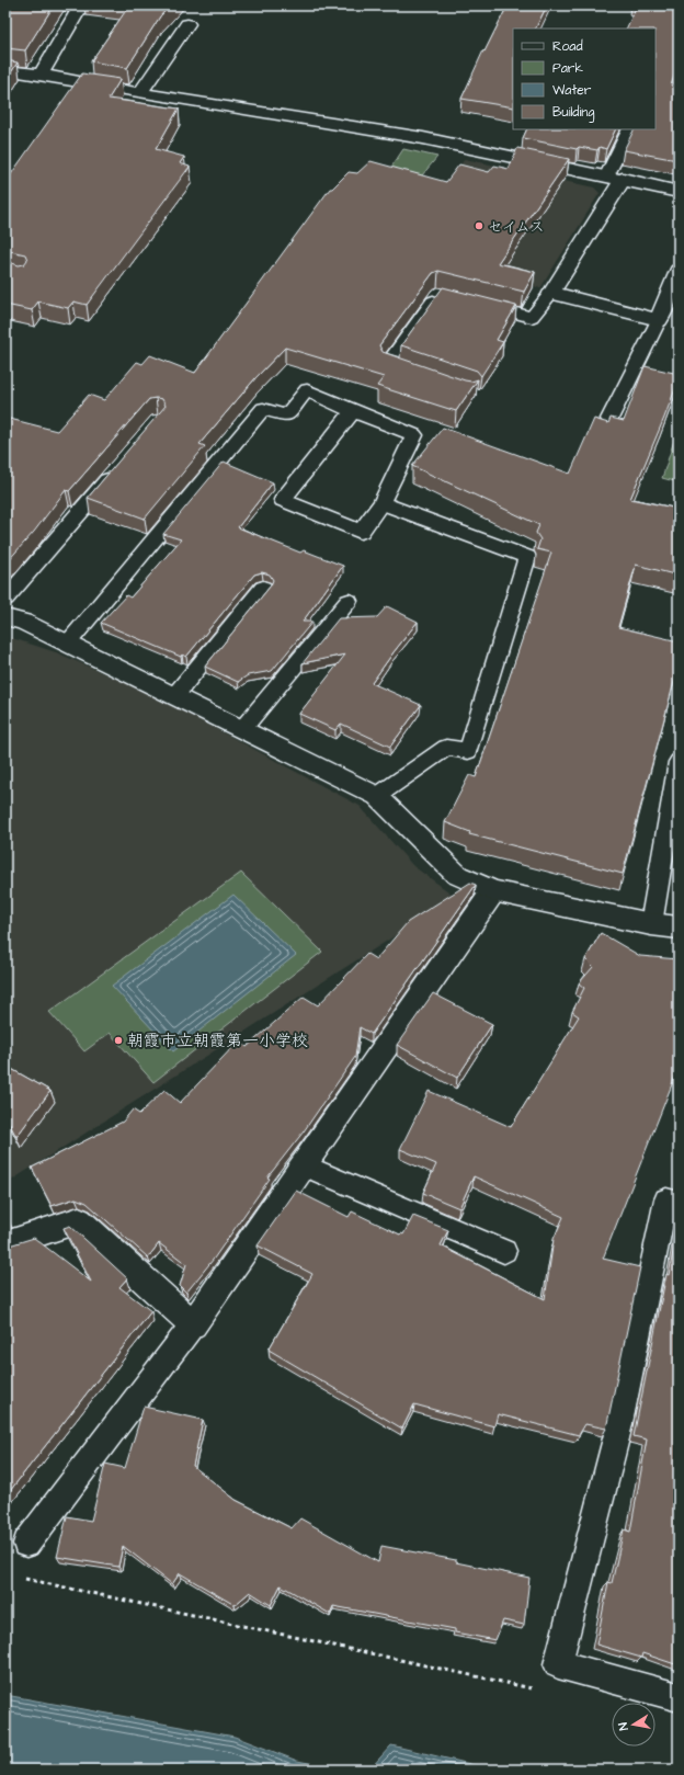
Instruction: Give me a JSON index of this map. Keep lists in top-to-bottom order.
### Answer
{
  "places": ["セイムス", "朝霞市立朝霞第一小学校"],
  "legend": [
    "Road",
    "Park",
    "Water",
    "Building"
  ],
  "north": "left"
}
